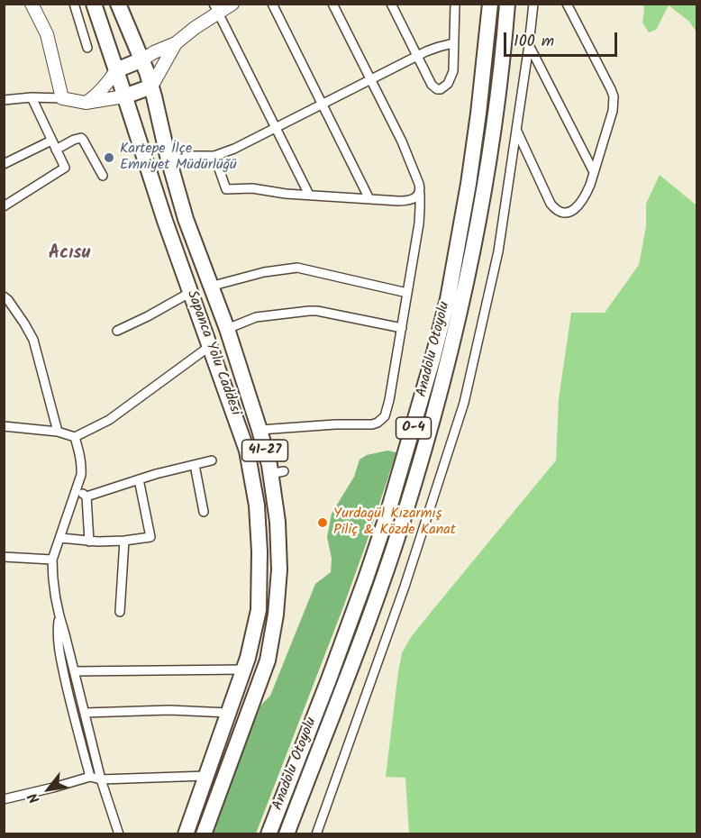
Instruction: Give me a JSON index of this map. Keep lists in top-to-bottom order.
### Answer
{
  "streets": {
    "highway": [
      "Anadolu Otoyolu",
      "Sapanca Yolu Caddesi",
      "O-4",
      "41-27"
    ]
  },
  "districts": ["Acısu"],
  "places": ["Kartepe İlçe Emniyet Müdürlüğü", "Yurdagül Kızarmış Piliç & Közde Kanat"],
  "scale_bar": "100 m",
  "north": "bottom left"
}
